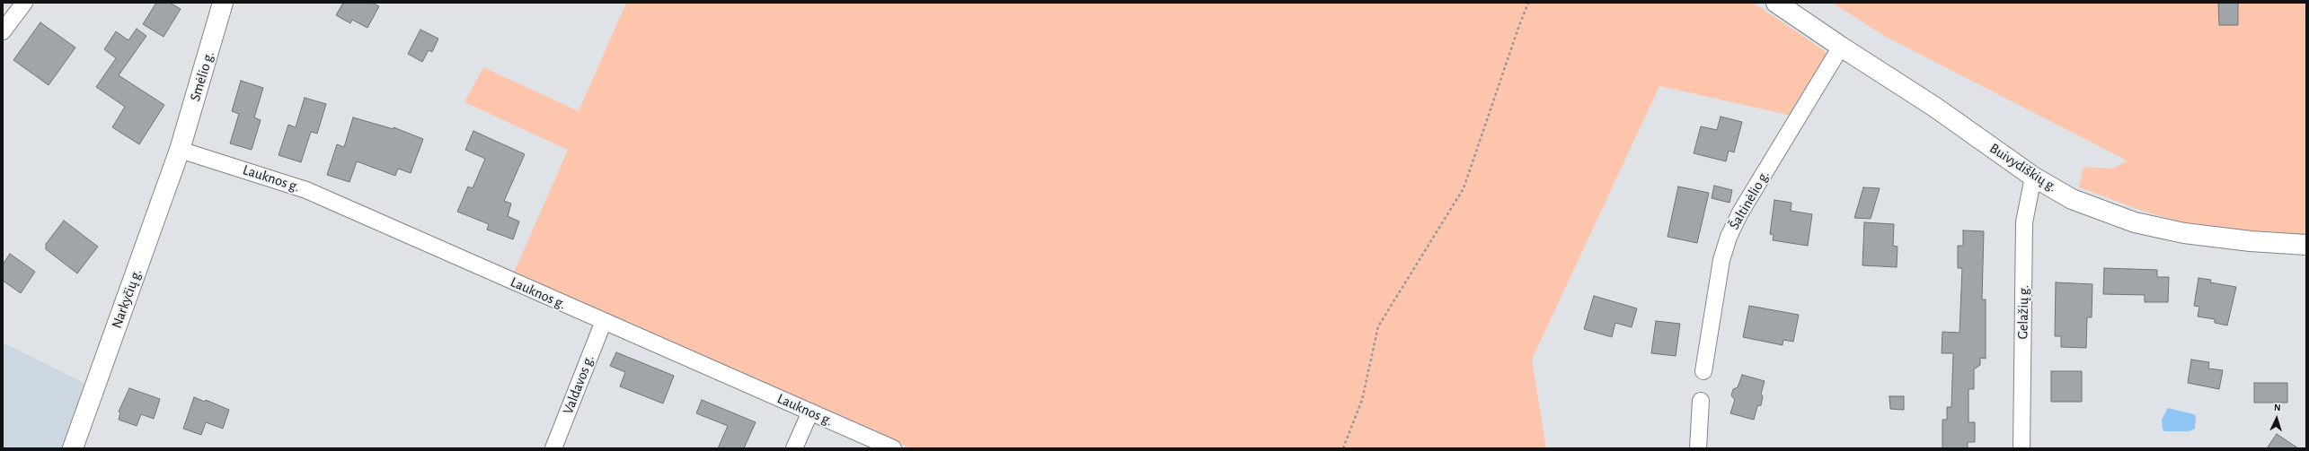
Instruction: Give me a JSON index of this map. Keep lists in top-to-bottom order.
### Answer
{
  "streets": {
    "main road": ["Smėlio g.", "Buivydiškių g.", "Narkyčių g."],
    "street": [
      "Lauknos g.",
      "Šaltinėlio g.",
      "Gelažių g.",
      "Valdavos g."
    ]
  },
  "crossings": [
    ["Smėlio g.", "Lauknos g."],
    ["Smėlio g.", "Narkyčių g."],
    ["Buivydiškių g.", "Šaltinėlio g."],
    ["Buivydiškių g.", "Gelažių g."],
    ["Lauknos g.", "Narkyčių g."],
    ["Lauknos g.", "Valdavos g."]
  ],
  "north": "top"
}
